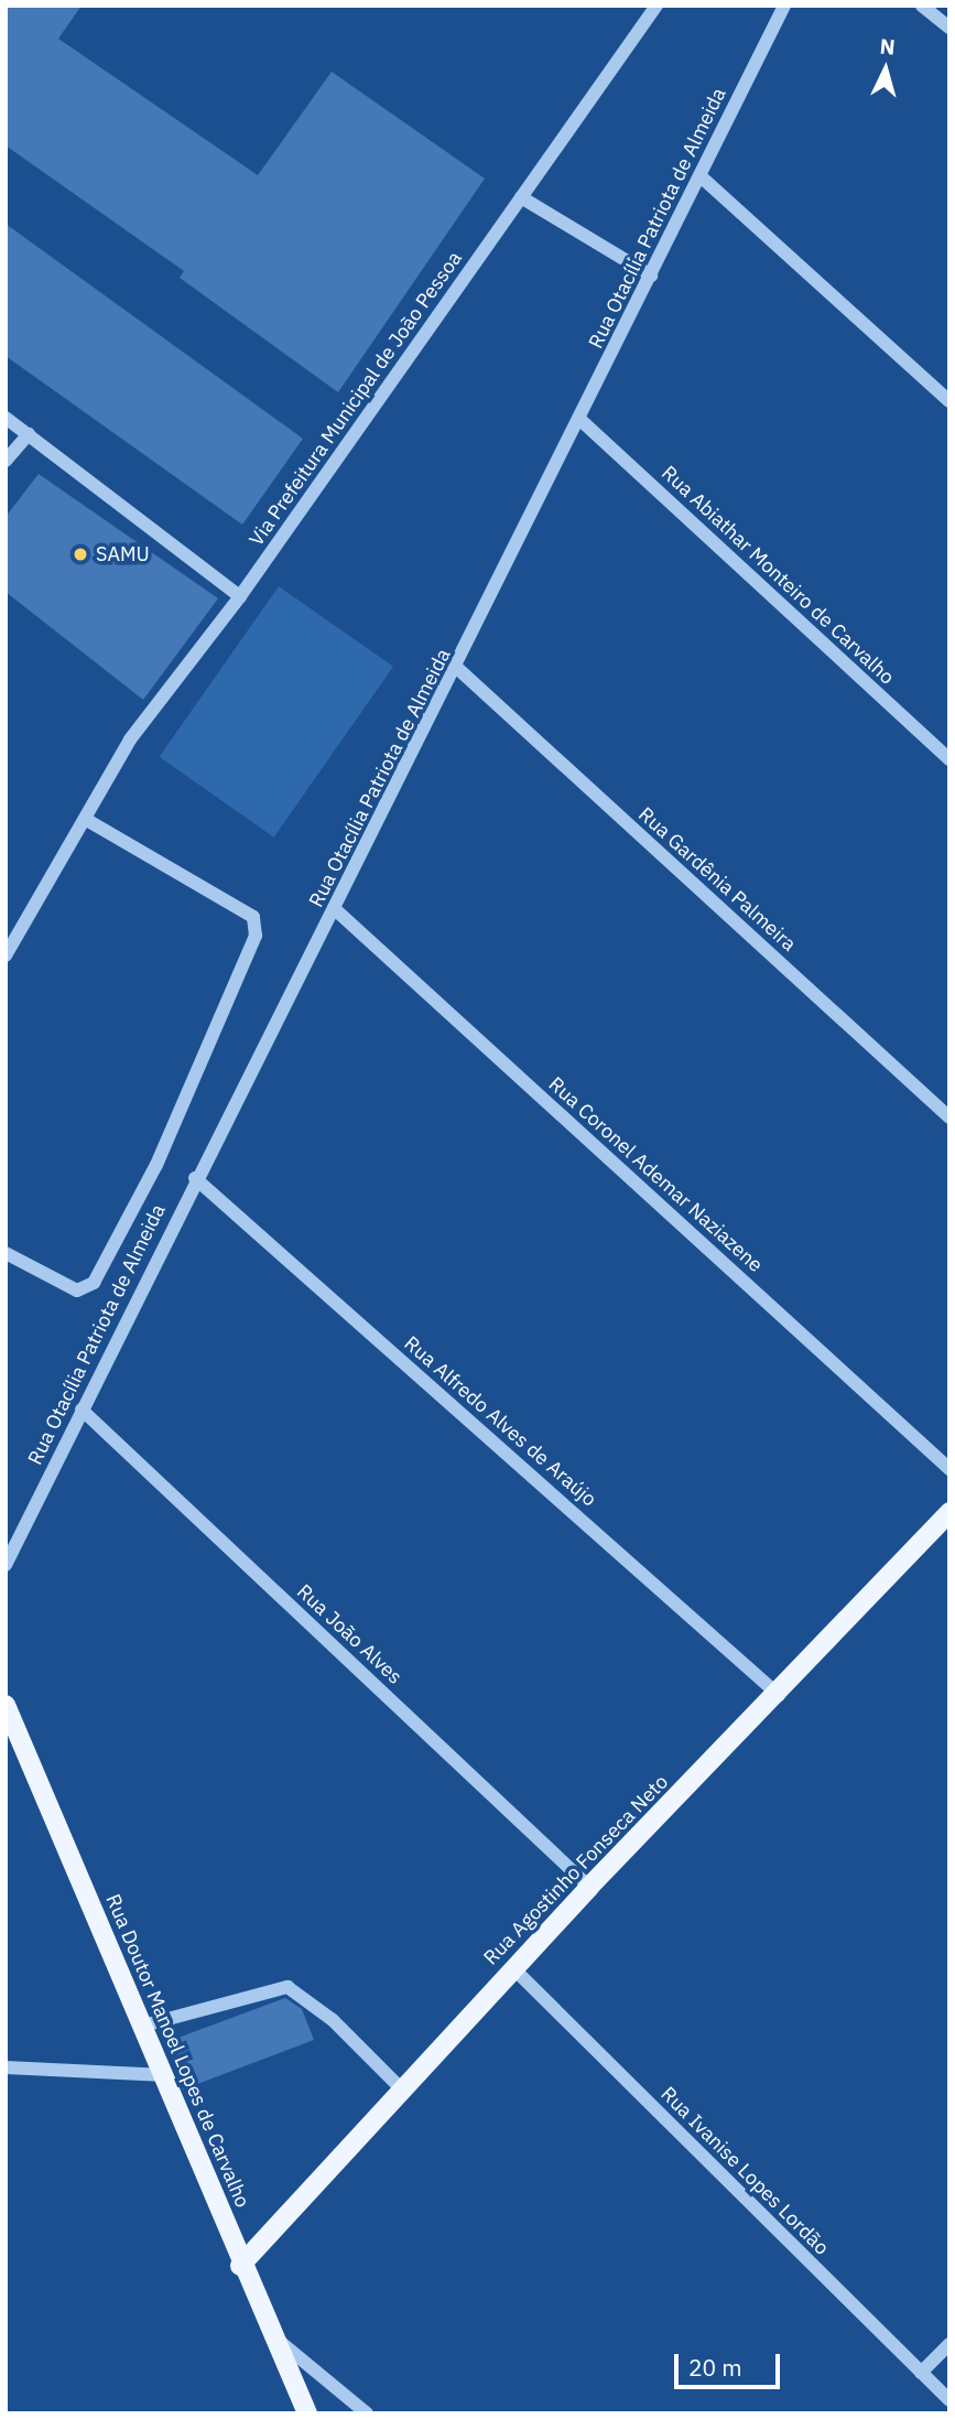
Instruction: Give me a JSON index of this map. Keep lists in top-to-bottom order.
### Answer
{
  "streets": {
    "main road": ["Rua Agostinho Fonseca Neto", "Rua Doutor Manoel Lopes de Carvalho"],
    "street": [
      "Rua Otacília Patriota de Almeida",
      "Via Prefeitura Municipal de João Pessoa",
      "Rua Abiathar Monteiro de Carvalho",
      "Rua Gardênia Palmeira",
      "Rua Coronel Ademar Naziazene",
      "Rua Alfredo Alves de Araújo",
      "Rua João Alves",
      "Rua Ivanise Lopes Lordão"
    ]
  },
  "crossings": [
    ["Rua Otacília Patriota de Almeida", "Rua Abiathar Monteiro de Carvalho"],
    ["Rua Otacília Patriota de Almeida", "Rua Gardênia Palmeira"],
    ["Rua Otacília Patriota de Almeida", "Rua Coronel Ademar Naziazene"],
    ["Rua Otacília Patriota de Almeida", "Rua Alfredo Alves de Araújo"],
    ["Rua Otacília Patriota de Almeida", "Rua João Alves"],
    ["Rua Alfredo Alves de Araújo", "Rua Agostinho Fonseca Neto"],
    ["Rua João Alves", "Rua Agostinho Fonseca Neto"],
    ["Rua Agostinho Fonseca Neto", "Rua Doutor Manoel Lopes de Carvalho"],
    ["Rua Agostinho Fonseca Neto", "Rua Ivanise Lopes Lordão"]
  ],
  "places": ["SAMU"],
  "scale_bar": "20 m",
  "north": "top"
}
